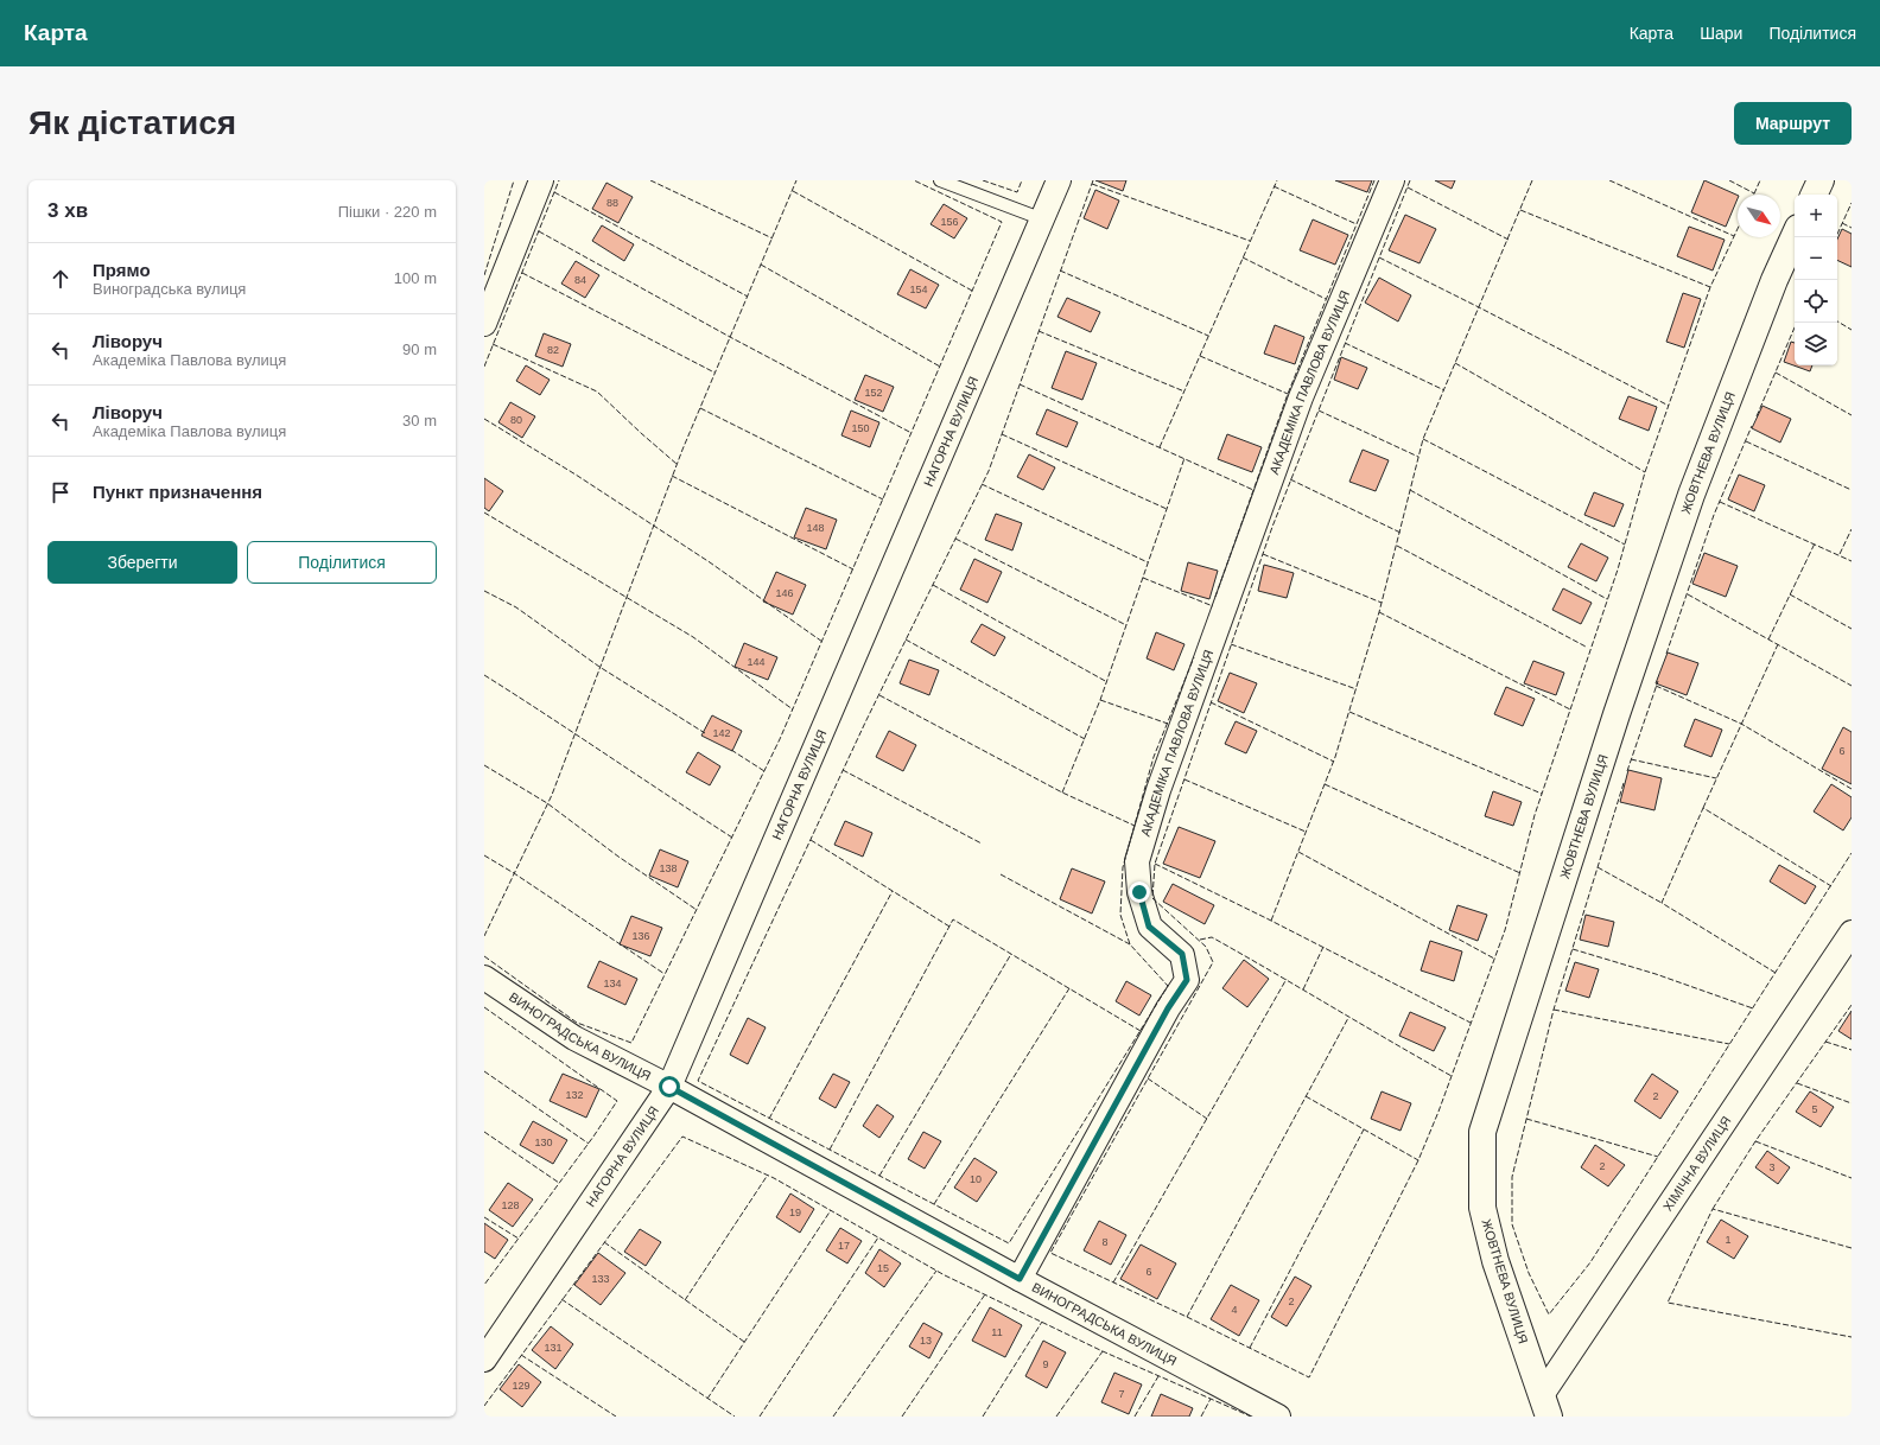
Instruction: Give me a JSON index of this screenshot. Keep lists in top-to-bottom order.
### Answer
{
  "streets": {
    "main road": ["ЖОВТНЕВА ВУЛИЦЯ"],
    "street": [
      "АКАДЕМІКА ПАВЛОВА ВУЛИЦЯ",
      "НАГОРНА ВУЛИЦЯ",
      "ВИНОГРАДСЬКА ВУЛИЦЯ",
      "ХІМІЧНА ВУЛИЦЯ"
    ]
  },
  "crossings": [
    ["АКАДЕМІКА ПАВЛОВА ВУЛИЦЯ", "ВИНОГРАДСЬКА ВУЛИЦЯ"],
    ["НАГОРНА ВУЛИЦЯ", "ВИНОГРАДСЬКА ВУЛИЦЯ"],
    ["ЖОВТНЕВА ВУЛИЦЯ", "ХІМІЧНА ВУЛИЦЯ"]
  ],
  "house_numbers": [
    "88",
    "156",
    "84",
    "154",
    "82",
    "152",
    "80",
    "150",
    "148",
    "146",
    "144",
    "142",
    "6",
    "138",
    "136",
    "134",
    "132",
    "2",
    "5",
    "130",
    "2",
    "3",
    "10",
    "128",
    "19",
    "1",
    "8",
    "17",
    "15",
    "6",
    "133",
    "2",
    "4",
    "11",
    "13",
    "131",
    "9",
    "129",
    "7"
  ],
  "north": "bottom right",
  "page": {
    "header": "Карта",
    "nav": ["Карта", "Шари", "Поділитися"],
    "buttons": [
      "Маршрут",
      ["Зберегти", "Поділитися"]
    ],
    "title": "Як дістатися",
    "heading": ["3 хв", "Пішки · 220 m"],
    "map_buttons": ["+", "−"],
    "list": [
      ["Прямо", "Виноградська вулиця", "100 m"],
      ["Ліворуч", "Академіка Павлова вулиця", "90 m"],
      ["Ліворуч", "Академіка Павлова вулиця", "30 m"],
      "Пункт призначення"
    ]
  }
}
